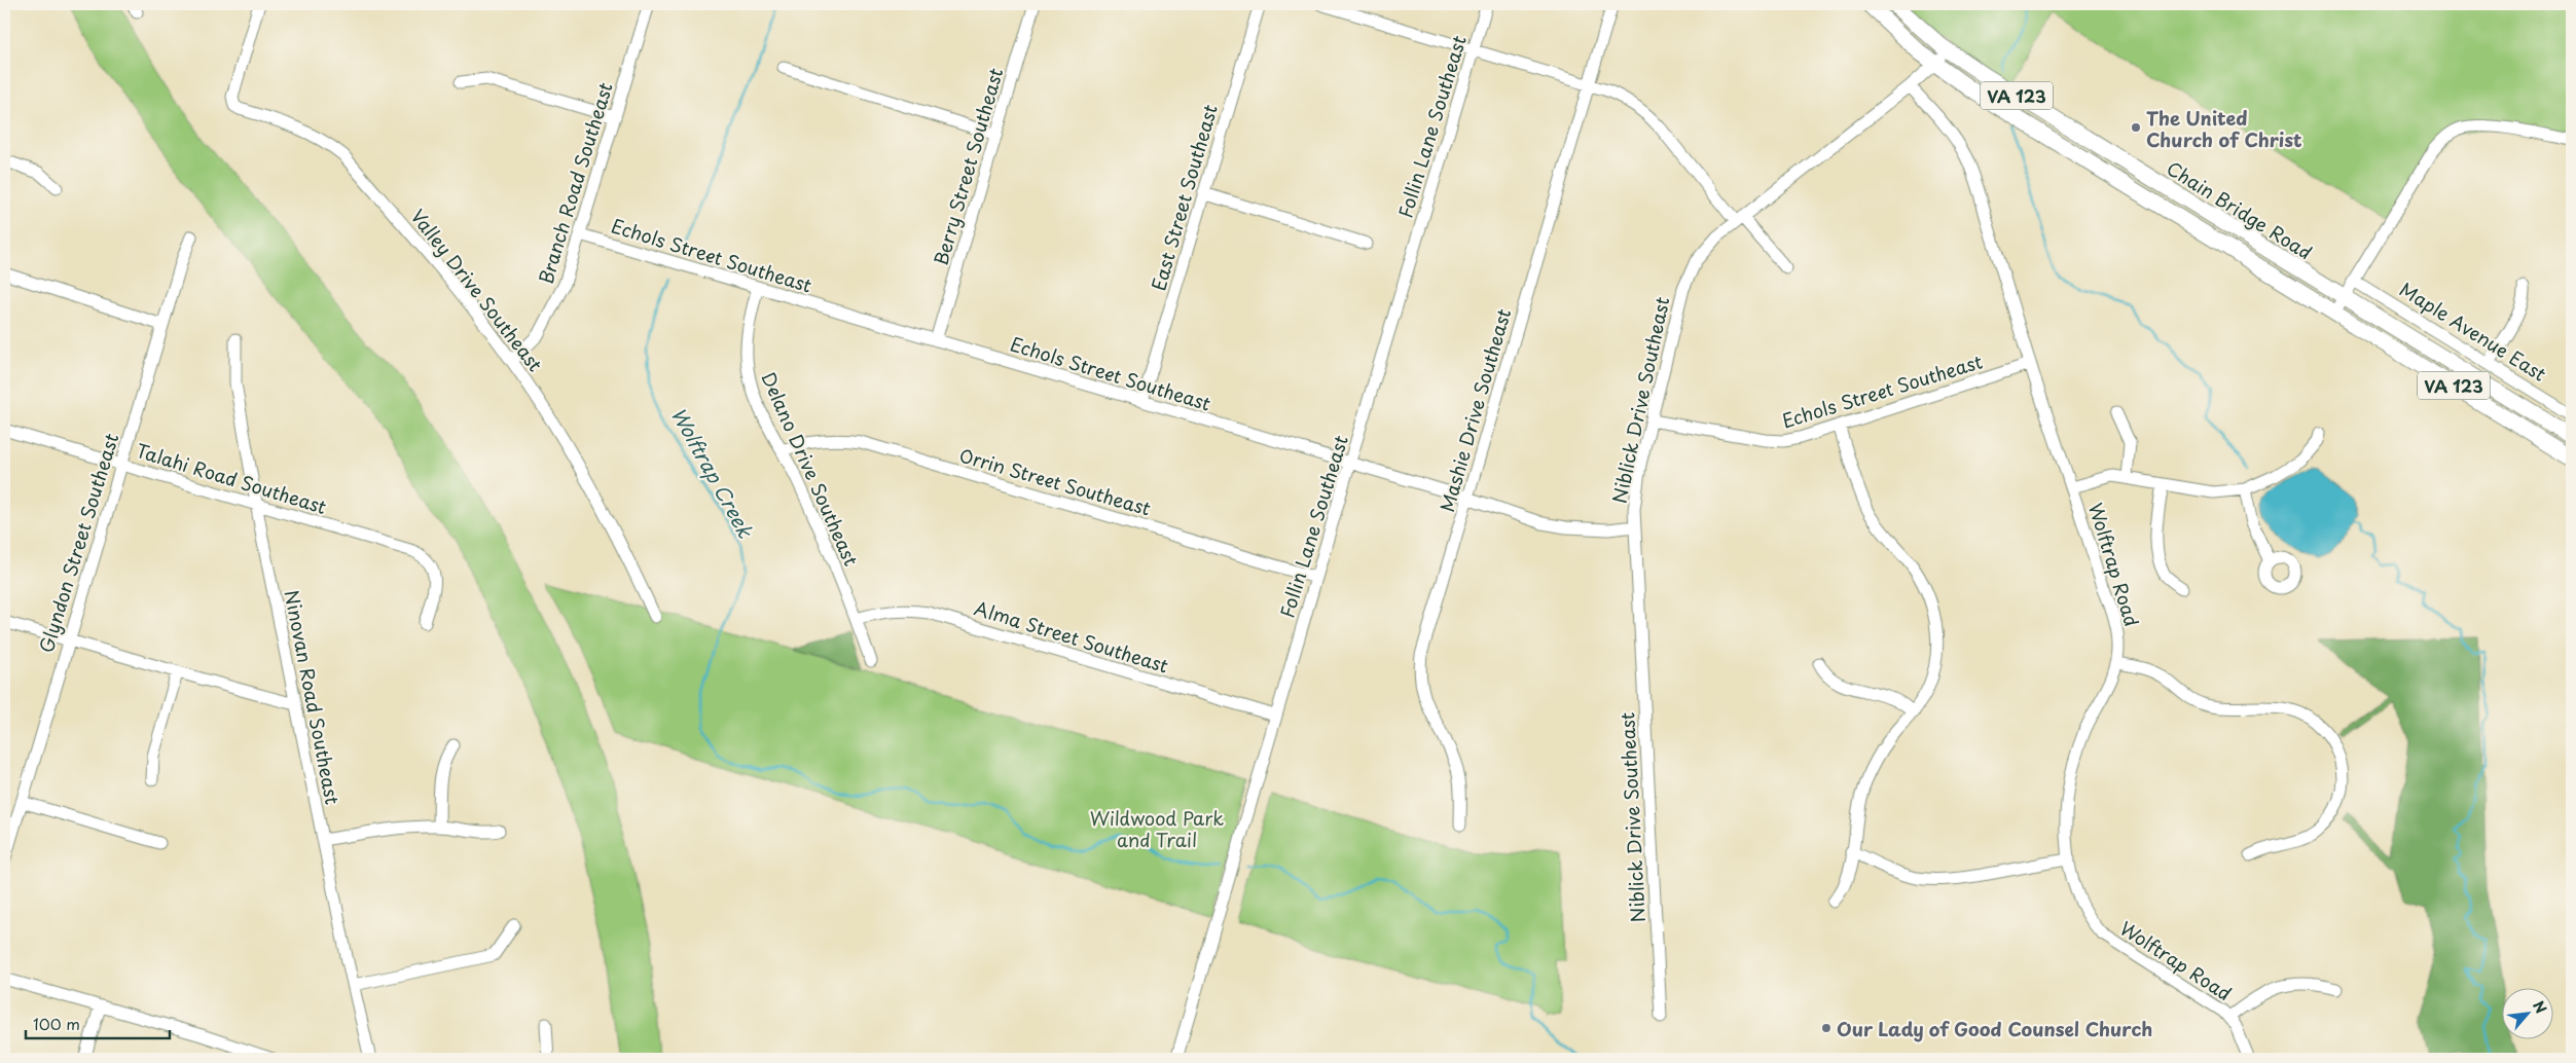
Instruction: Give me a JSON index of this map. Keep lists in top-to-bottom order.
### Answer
{
  "streets": {
    "main road": ["VA 123", "Chain Bridge Road"],
    "street": [
      "Follin Lane Southeast",
      "Berry Street Southeast",
      "Branch Road Southeast",
      "East Street Southeast",
      "Echols Street Southeast",
      "Valley Drive Southeast",
      "Maple Avenue East",
      "Niblick Drive Southeast",
      "Mashie Drive Southeast",
      "Delano Drive Southeast",
      "Talahi Road Southeast",
      "Orrin Street Southeast",
      "Glyndon Street Southeast",
      "Wolftrap Road",
      "Alma Street Southeast",
      "Ninovan Road Southeast"
    ]
  },
  "crossings": [
    ["VA 123", "Chain Bridge Road"],
    ["VA 123", "Niblick Drive Southeast"],
    ["Follin Lane Southeast", "Echols Street Southeast"],
    ["Follin Lane Southeast", "Orrin Street Southeast"],
    ["Follin Lane Southeast", "Alma Street Southeast"],
    ["Berry Street Southeast", "Echols Street Southeast"],
    ["Branch Road Southeast", "Echols Street Southeast"],
    ["Branch Road Southeast", "Valley Drive Southeast"],
    ["East Street Southeast", "Echols Street Southeast"],
    ["Chain Bridge Road", "Niblick Drive Southeast"],
    ["Echols Street Southeast", "Niblick Drive Southeast"],
    ["Echols Street Southeast", "Mashie Drive Southeast"],
    ["Echols Street Southeast", "Delano Drive Southeast"],
    ["Echols Street Southeast", "Wolftrap Road"],
    ["Niblick Drive Southeast", "Wolftrap Road"],
    ["Delano Drive Southeast", "Orrin Street Southeast"],
    ["Delano Drive Southeast", "Alma Street Southeast"],
    ["Talahi Road Southeast", "Glyndon Street Southeast"],
    ["Talahi Road Southeast", "Ninovan Road Southeast"]
  ],
  "water": ["Wolftrap Creek"],
  "parks": ["Wildwood Park and Trail"],
  "places": ["The United Church of Christ", "Our Lady of Good Counsel Church"],
  "scale_bar": "100 m",
  "north": "top right"
}
